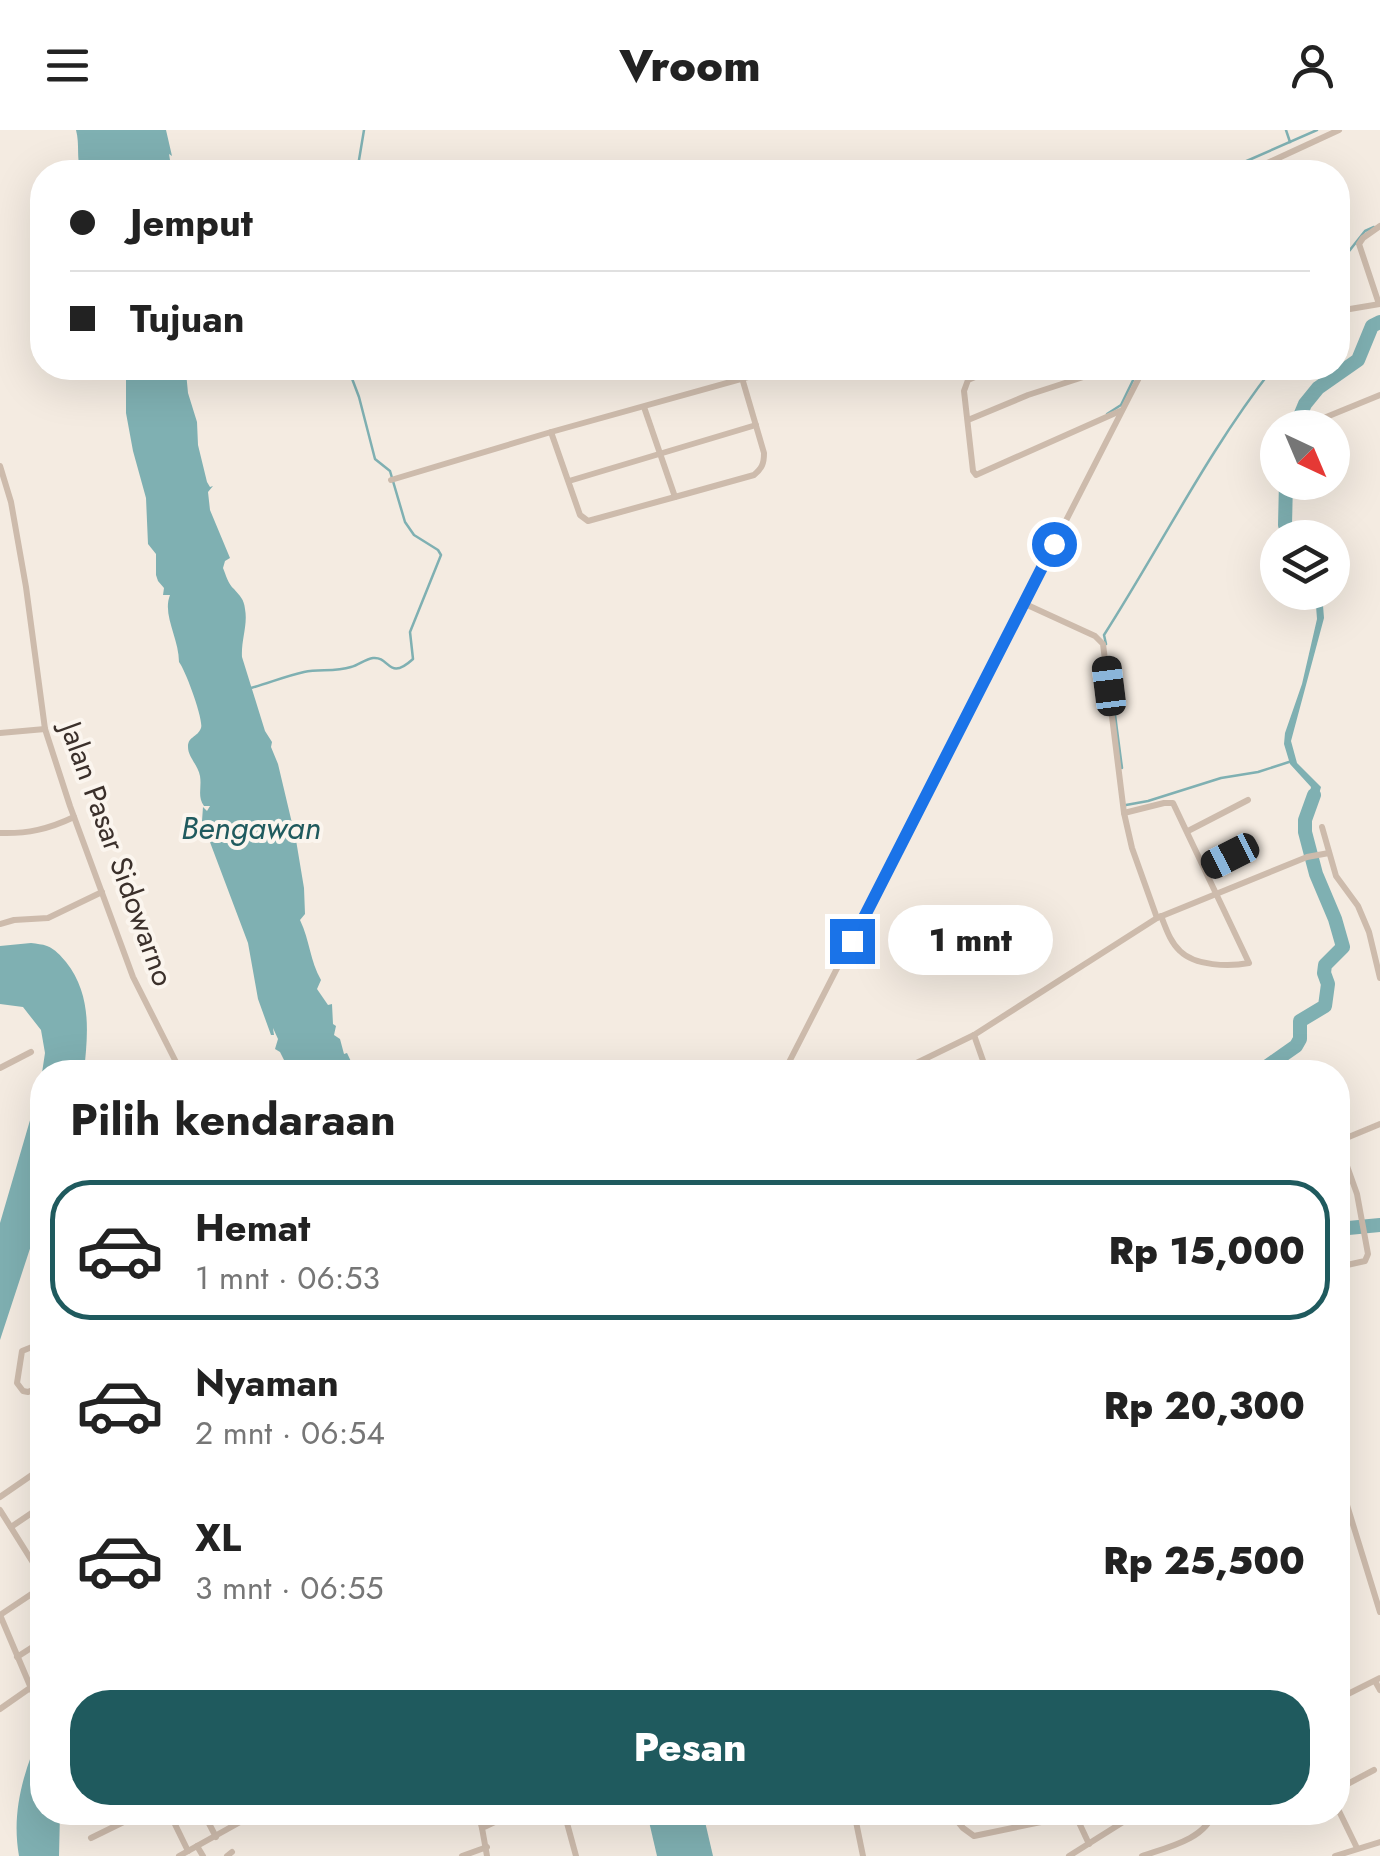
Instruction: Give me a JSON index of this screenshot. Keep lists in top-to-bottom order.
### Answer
{
  "streets": {
    "street": ["Jalan Pasar Sidowarno"]
  },
  "water": ["Bengawan"],
  "north": "bottom right",
  "page": {
    "header": "Vroom",
    "banner": ["Jemput", "Tujuan"],
    "bubble": "1 mnt",
    "heading": "Pilih kendaraan",
    "list": [
      {
        "name": "Hemat",
        "note": "1 mnt · 06:53",
        "value": "Rp 15,000"
      },
      {
        "name": "Nyaman",
        "note": "2 mnt · 06:54",
        "value": "Rp 20,300"
      },
      {
        "name": "XL",
        "note": "3 mnt · 06:55",
        "value": "Rp 25,500"
      }
    ],
    "buttons": "Pesan"
  }
}
